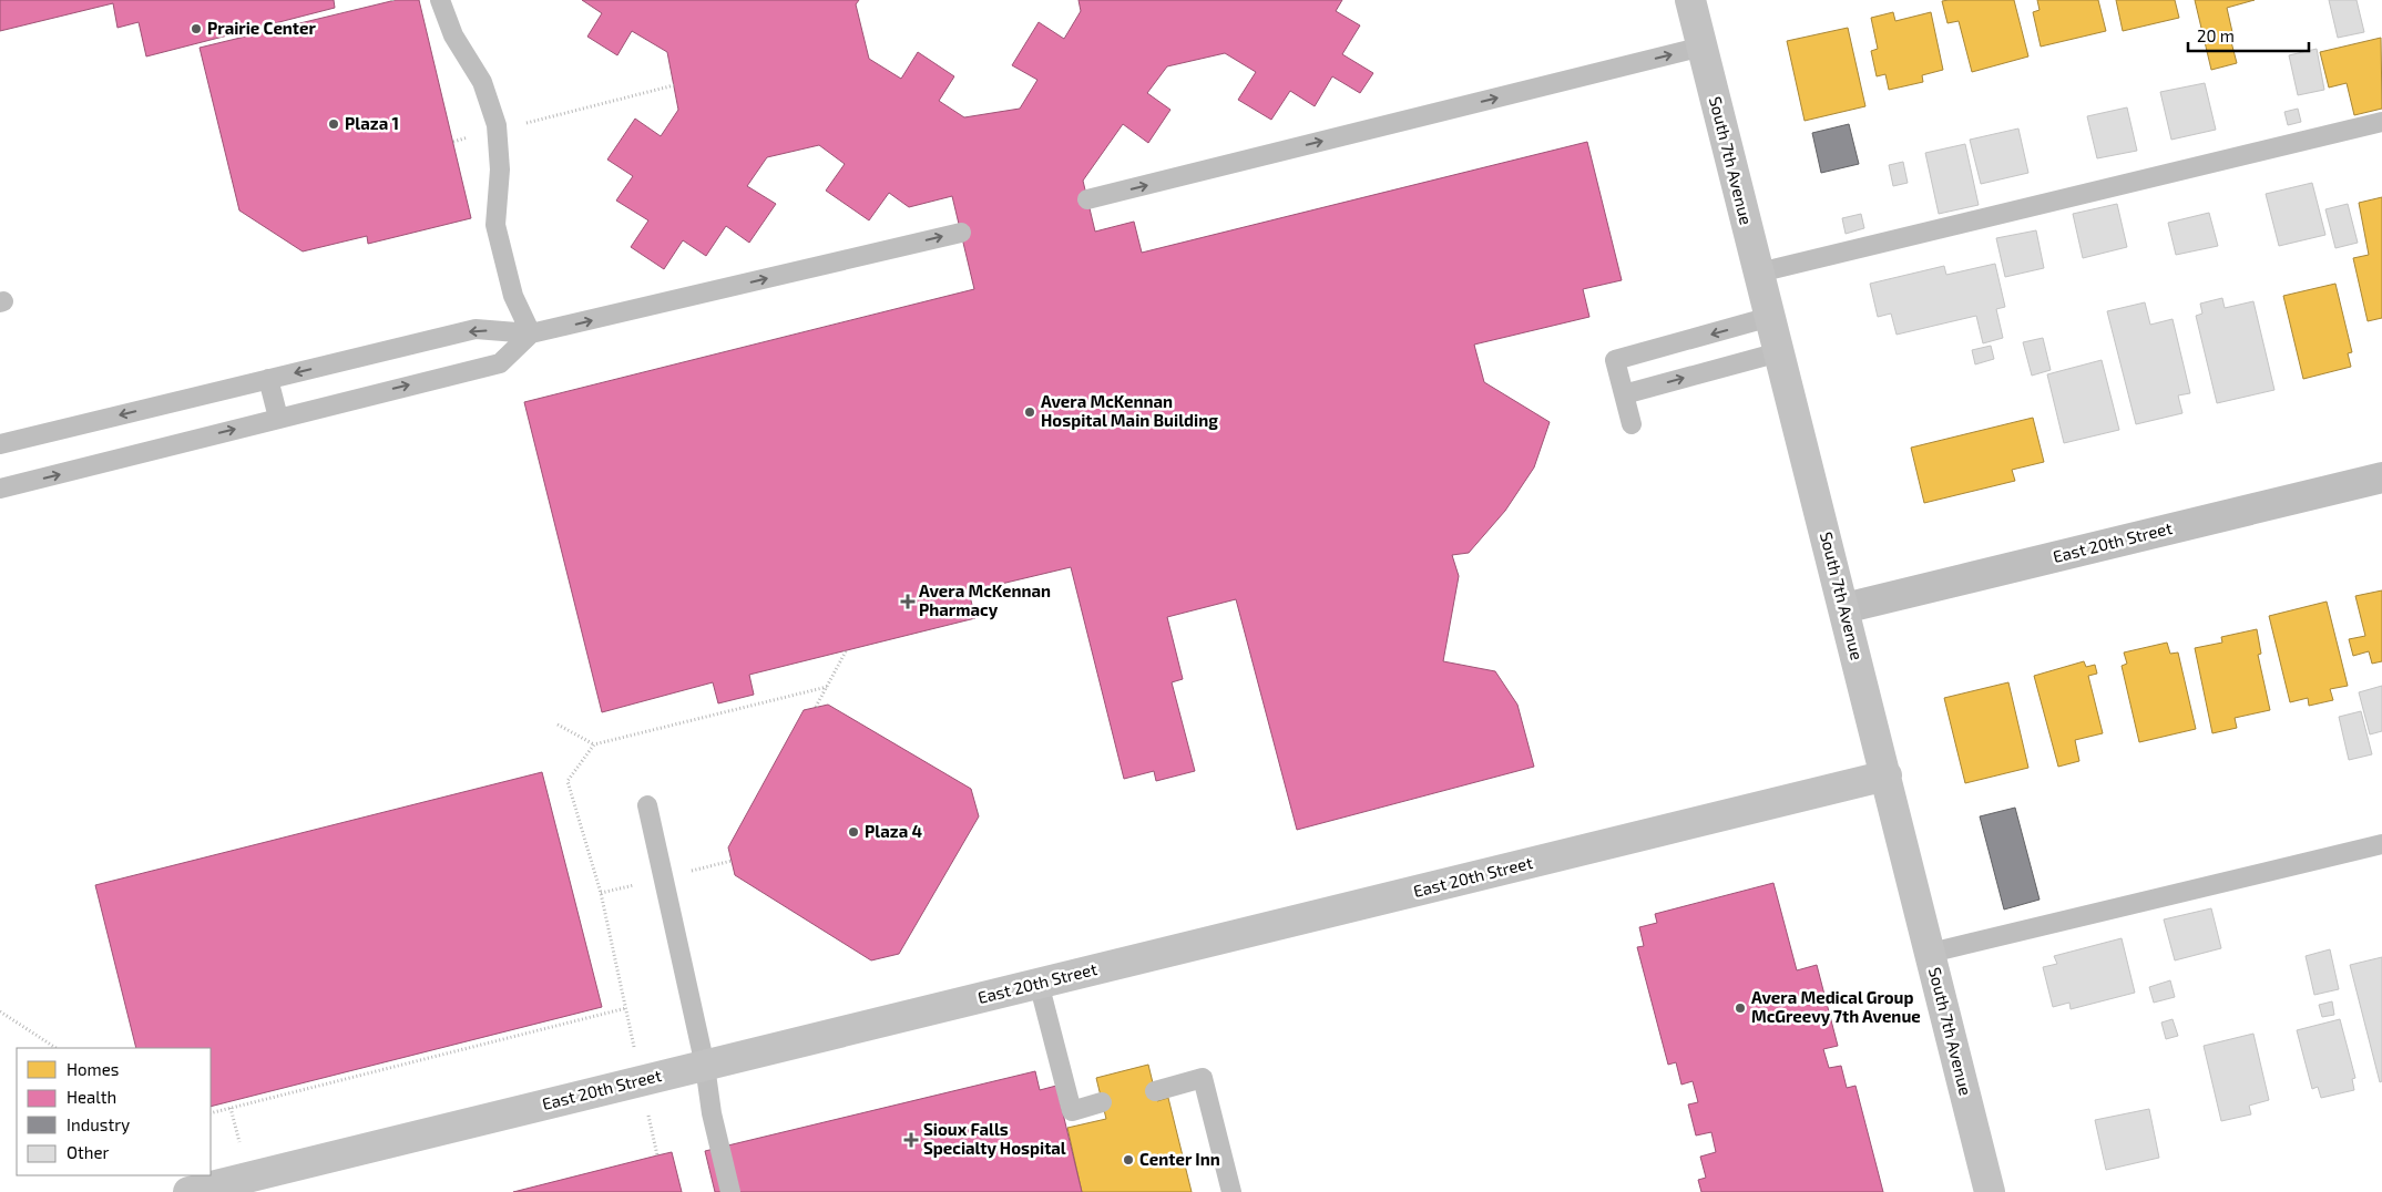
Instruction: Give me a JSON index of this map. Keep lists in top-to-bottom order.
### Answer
{
  "streets": {
    "street": ["South 7th Avenue", "East 20th Street"]
  },
  "crossings": [
    ["South 7th Avenue", "East 20th Street"]
  ],
  "places": {
    "other": [
      "Prairie Center",
      "Plaza 1",
      "Avera McKennan Hospital Main Building",
      "Plaza 4",
      "Avera Medical Group McGreevy 7th Avenue",
      "Center Inn"
    ],
    "health": ["Avera McKennan Pharmacy", "Sioux Falls Specialty Hospital"]
  },
  "legend": [
    "Homes",
    "Health",
    "Industry",
    "Other"
  ],
  "scale_bar": "20 m"
}
